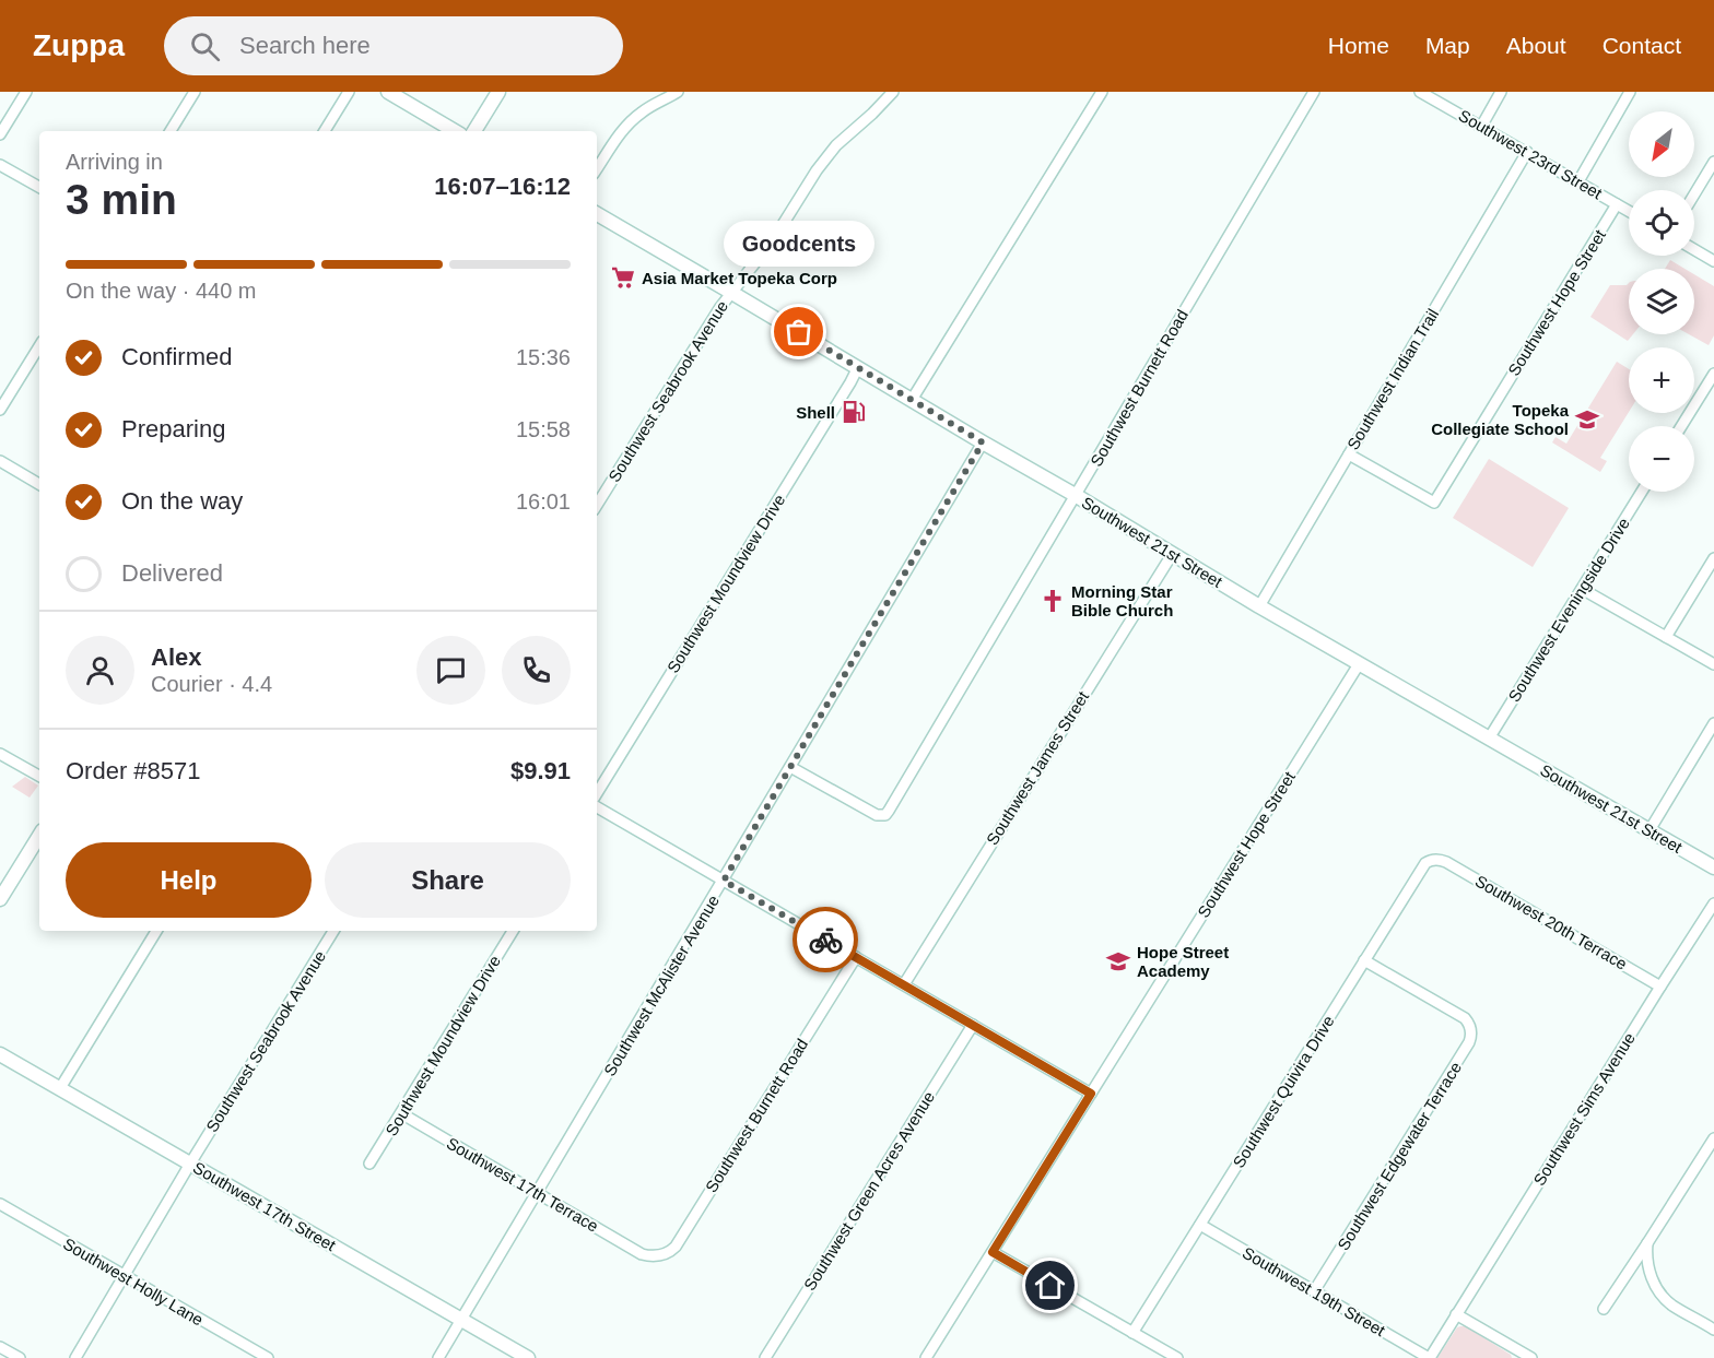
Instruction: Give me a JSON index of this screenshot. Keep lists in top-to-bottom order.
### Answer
{
  "streets": {
    "main road": ["Southwest 21st Street", "Southwest 17th Street"],
    "street": [
      "Southwest 23rd Street",
      "Southwest Hope Street",
      "Southwest Indian Trail",
      "Southwest Burnett Road",
      "Southwest Seabrook Avenue",
      "Southwest Moundview Drive",
      "Southwest Eveningside Drive",
      "Southwest James Street",
      "Southwest 20th Terrace",
      "Southwest McAlister Avenue",
      "Southwest Quivira Drive",
      "Southwest Sims Avenue",
      "Southwest Edgewater Terrace",
      "Southwest 17th Terrace",
      "Southwest Green Acres Avenue",
      "Southwest Holly Lane",
      "Southwest 19th Street"
    ]
  },
  "crossings": [
    ["Southwest 23rd Street", "Southwest Hope Street"],
    ["Southwest 23rd Street", "Southwest Indian Trail"],
    ["Southwest Hope Street", "Southwest Indian Trail"],
    ["Southwest Hope Street", "Southwest 21st Street"],
    ["Southwest Indian Trail", "Southwest 21st Street"],
    ["Southwest Burnett Road", "Southwest 21st Street"],
    ["Southwest Burnett Road", "Southwest McAlister Avenue"],
    ["Southwest Burnett Road", "Southwest 17th Terrace"],
    ["Southwest Seabrook Avenue", "Southwest 21st Street"],
    ["Southwest Seabrook Avenue", "Southwest 17th Street"],
    ["Southwest Seabrook Avenue", "Southwest Holly Lane"],
    ["Southwest 21st Street", "Southwest Moundview Drive"],
    ["Southwest 21st Street", "Southwest Eveningside Drive"],
    ["Southwest 21st Street", "Southwest James Street"],
    ["Southwest 21st Street", "Southwest McAlister Avenue"],
    ["Southwest Moundview Drive", "Southwest 17th Terrace"],
    ["Southwest 20th Terrace", "Southwest Quivira Drive"],
    ["Southwest 20th Terrace", "Southwest Sims Avenue"],
    ["Southwest McAlister Avenue", "Southwest 17th Terrace"],
    ["Southwest McAlister Avenue", "Southwest 17th Street"],
    ["Southwest Quivira Drive", "Southwest Edgewater Terrace"],
    ["Southwest Quivira Drive", "Southwest 19th Street"],
    ["Southwest Sims Avenue", "Southwest 19th Street"],
    ["Southwest Edgewater Terrace", "Southwest 19th Street"]
  ],
  "places": {
    "supermarket": ["Asia Market Topeka Corp"],
    "other": ["Goodcents"],
    "fuel station": ["Shell"],
    "school or university": ["Topeka Collegiate School", "Hope Street Academy"],
    "church": ["Morning Star Bible Church"]
  },
  "north": "bottom left",
  "page": {
    "header": "Zuppa",
    "search": "Search here",
    "nav": [
      "Home",
      "Map",
      "About",
      "Contact"
    ],
    "map_buttons": ["+", "−"],
    "heading": ["3 min", "Arriving in", "16:07–16:12"],
    "panel": [
      "Alex",
      "Courier · 4.4",
      "Order #8571",
      "$9.91"
    ],
    "bubble": "Goodcents",
    "bar": "On the way · 440 m",
    "list": [
      ["Confirmed", "15:36"],
      ["Preparing", "15:58"],
      ["On the way", "16:01"],
      "Delivered"
    ],
    "buttons": ["Help", "Share"]
  }
}
